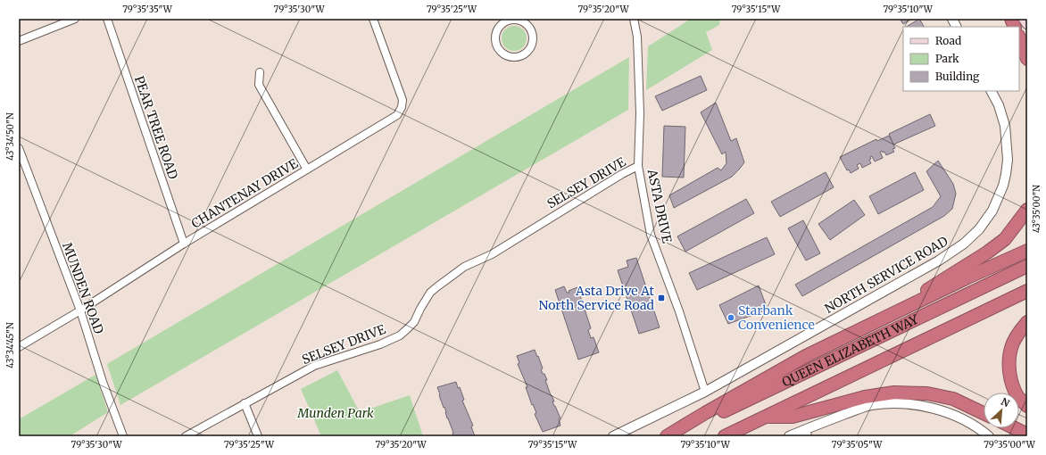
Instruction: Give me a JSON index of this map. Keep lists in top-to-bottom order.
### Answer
{
  "streets": {
    "highway": ["QUEEN ELIZABETH WAY"],
    "street": [
      "PEAR TREE ROAD",
      "SELSEY DRIVE",
      "CHANTENAY DRIVE",
      "ASTA DRIVE",
      "NORTH SERVICE ROAD",
      "MUNDEN ROAD"
    ]
  },
  "crossings": [
    ["PEAR TREE ROAD", "CHANTENAY DRIVE"],
    ["SELSEY DRIVE", "ASTA DRIVE"],
    ["CHANTENAY DRIVE", "MUNDEN ROAD"],
    ["ASTA DRIVE", "NORTH SERVICE ROAD"]
  ],
  "parks": ["Munden Park"],
  "places": {
    "transit": ["Asta Drive At North Service Road"],
    "other": ["Starbank Convenience"]
  },
  "legend": ["Road", "Park", "Building"],
  "north": "top right",
  "coordinates": [
    "79°35'35\"W",
    "79°35'30\"W",
    "79°35'25\"W",
    "79°35'20\"W",
    "79°35'15\"W",
    "79°35'10\"W",
    "43°34'50\"N",
    "43°35'00\"N",
    "43°34'45\"N",
    "79°35'05\"W",
    "79°35'00\"W"
  ]
}
